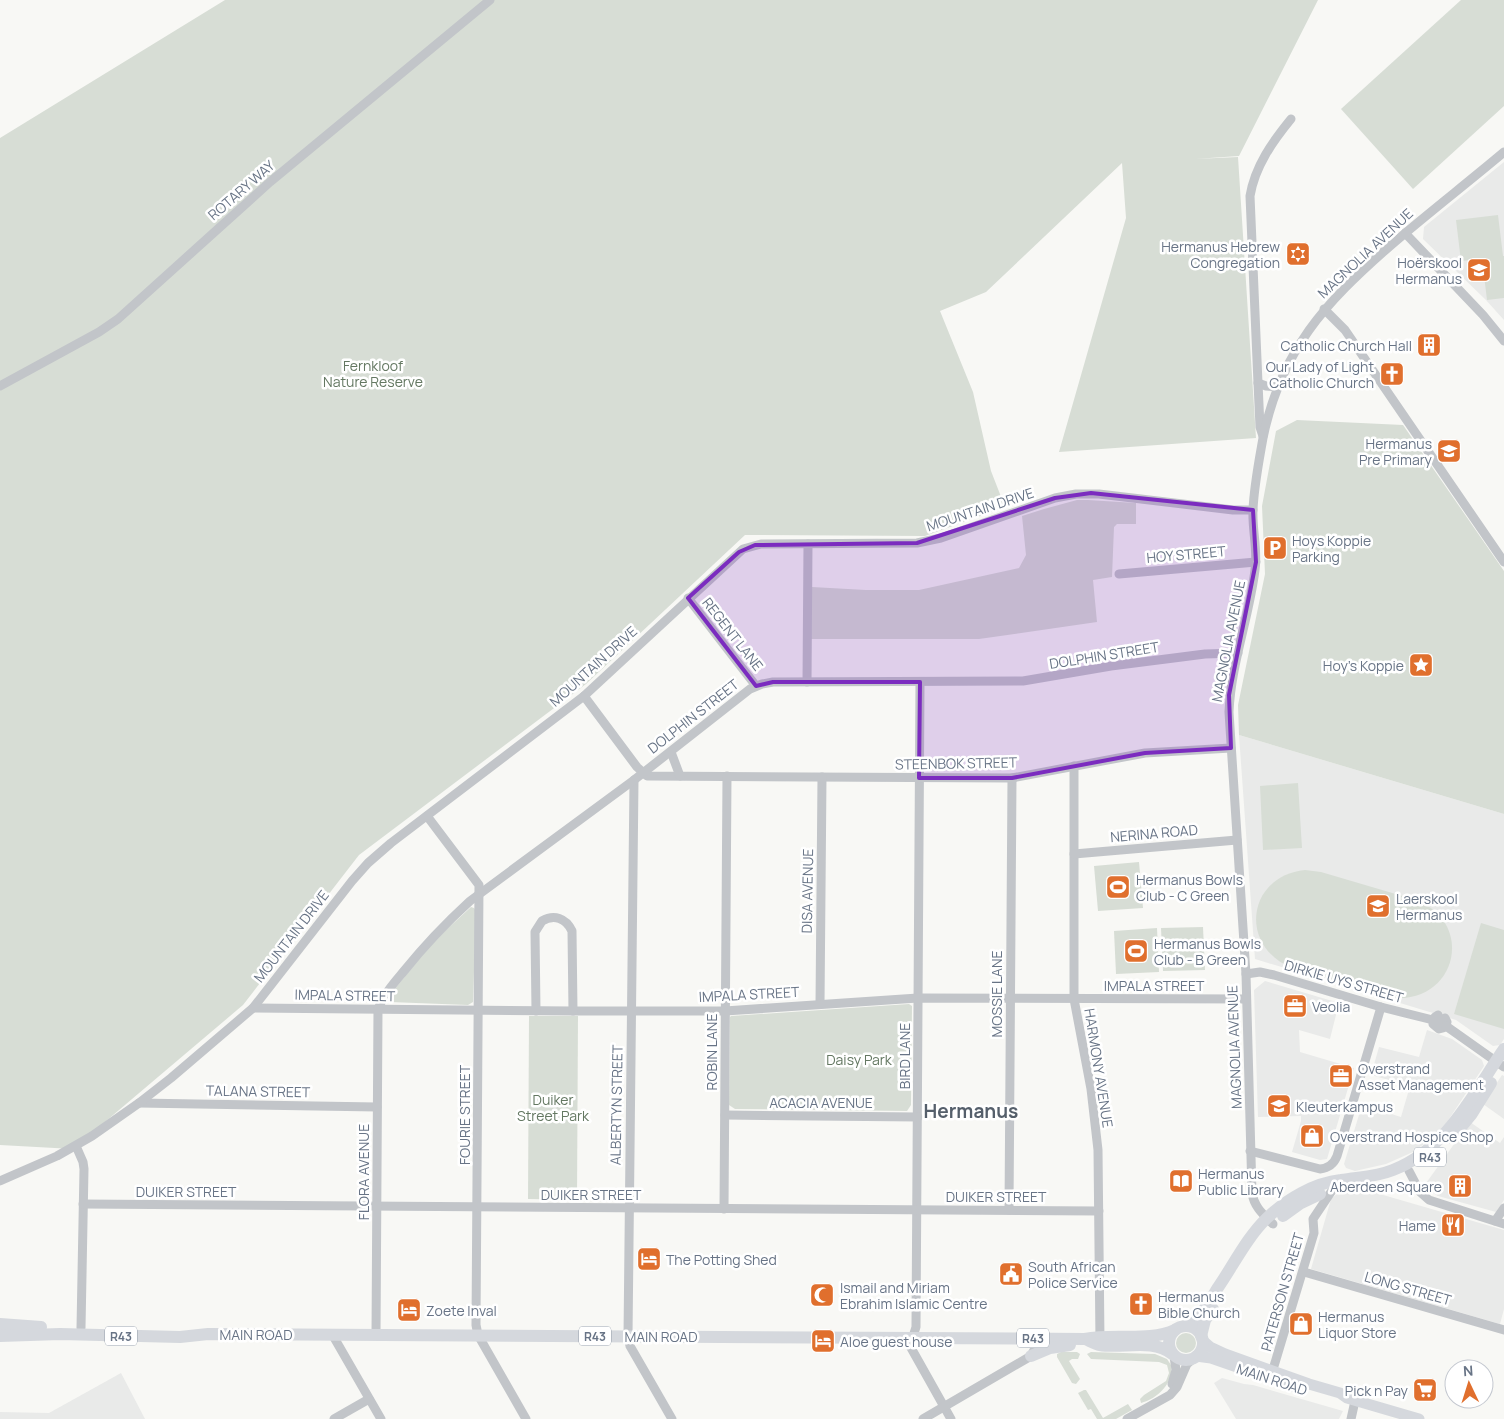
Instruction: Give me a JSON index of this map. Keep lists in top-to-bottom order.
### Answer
{
  "streets": {
    "main road": ["R43", "MAIN ROAD"],
    "street": [
      "ROTARY WAY",
      "MAGNOLIA AVENUE",
      "MOUNTAIN DRIVE",
      "HOY STREET",
      "REGENT LANE",
      "DOLPHIN STREET",
      "STEENBOK STREET",
      "NERINA ROAD",
      "DISA AVENUE",
      "DIRKIE UYS STREET",
      "IMPALA STREET",
      "MOSSIE LANE",
      "ROBIN LANE",
      "BIRD LANE",
      "HARMONY AVENUE",
      "TALANA STREET",
      "ACACIA AVENUE",
      "ALBERTYN STREET",
      "FOURIE STREET",
      "FLORA AVENUE",
      "DUIKER STREET",
      "LONG STREET",
      "PATERSON STREET"
    ]
  },
  "crossings": [
    ["MAGNOLIA AVENUE", "MOUNTAIN DRIVE"],
    ["MAGNOLIA AVENUE", "HOY STREET"],
    ["MAGNOLIA AVENUE", "DOLPHIN STREET"],
    ["MAGNOLIA AVENUE", "STEENBOK STREET"],
    ["MAGNOLIA AVENUE", "NERINA ROAD"],
    ["MAGNOLIA AVENUE", "DIRKIE UYS STREET"],
    ["MAGNOLIA AVENUE", "IMPALA STREET"],
    ["MAGNOLIA AVENUE", "R43"],
    ["MOUNTAIN DRIVE", "REGENT LANE"],
    ["MOUNTAIN DRIVE", "IMPALA STREET"],
    ["MOUNTAIN DRIVE", "TALANA STREET"],
    ["MOUNTAIN DRIVE", "FOURIE STREET"],
    ["REGENT LANE", "DOLPHIN STREET"],
    ["DOLPHIN STREET", "STEENBOK STREET"],
    ["DOLPHIN STREET", "IMPALA STREET"],
    ["DOLPHIN STREET", "BIRD LANE"],
    ["DOLPHIN STREET", "ALBERTYN STREET"],
    ["DOLPHIN STREET", "FOURIE STREET"],
    ["DOLPHIN STREET", "FLORA AVENUE"],
    ["STEENBOK STREET", "DISA AVENUE"],
    ["STEENBOK STREET", "MOSSIE LANE"],
    ["STEENBOK STREET", "ROBIN LANE"],
    ["STEENBOK STREET", "BIRD LANE"],
    ["STEENBOK STREET", "HARMONY AVENUE"],
    ["NERINA ROAD", "HARMONY AVENUE"],
    ["DISA AVENUE", "IMPALA STREET"],
    ["DIRKIE UYS STREET", "R43"],
    ["IMPALA STREET", "MOSSIE LANE"],
    ["IMPALA STREET", "ROBIN LANE"],
    ["IMPALA STREET", "BIRD LANE"],
    ["IMPALA STREET", "HARMONY AVENUE"],
    ["IMPALA STREET", "ALBERTYN STREET"],
    ["IMPALA STREET", "FOURIE STREET"],
    ["IMPALA STREET", "FLORA AVENUE"],
    ["MOSSIE LANE", "DUIKER STREET"],
    ["ROBIN LANE", "ACACIA AVENUE"],
    ["ROBIN LANE", "DUIKER STREET"],
    ["BIRD LANE", "ACACIA AVENUE"],
    ["BIRD LANE", "DUIKER STREET"],
    ["BIRD LANE", "MAIN ROAD"],
    ["HARMONY AVENUE", "DUIKER STREET"],
    ["HARMONY AVENUE", "MAIN ROAD"],
    ["TALANA STREET", "FLORA AVENUE"],
    ["ALBERTYN STREET", "DUIKER STREET"],
    ["ALBERTYN STREET", "MAIN ROAD"],
    ["FOURIE STREET", "DUIKER STREET"],
    ["FOURIE STREET", "MAIN ROAD"],
    ["R43", "PATERSON STREET"],
    ["R43", "MAIN ROAD"],
    ["FLORA AVENUE", "DUIKER STREET"],
    ["FLORA AVENUE", "MAIN ROAD"],
    ["LONG STREET", "PATERSON STREET"],
    ["PATERSON STREET", "MAIN ROAD"]
  ],
  "districts": ["Hermanus"],
  "parks": ["Fernkloof Nature Reserve", "Daisy Park", "Duiker Street Park"],
  "places": {
    "synagogue": ["Hermanus Hebrew Congregation"],
    "school or university": [
      "Hoërskool Hermanus",
      "Hermanus Pre Primary",
      "Laerskool Hermanus",
      "Kleuterkampus"
    ],
    "building": ["Catholic Church Hall", "Aberdeen Square"],
    "church": ["Our Lady of Light Catholic Church", "Hermanus Bible Church"],
    "parking": ["Hoys Koppie Parking"],
    "place": ["Hoy's Koppie"],
    "sports": ["Hermanus Bowls Club - C Green", "Hermanus Bowls Club - B Green"],
    "office": ["Veolia", "Overstrand Asset Management"],
    "shop": ["Overstrand Hospice Shop", "Hermanus Liquor Store"],
    "library": ["Hermanus Public Library"],
    "restaurant": ["Hame"],
    "hotel": ["The Potting Shed", "Zoete Inval", "Aloe guest house"],
    "public building": ["South African Police Service"],
    "mosque": ["Ismail and Miriam Ebrahim Islamic Centre"],
    "supermarket": ["Pick n Pay"]
  },
  "north": "top"
}
